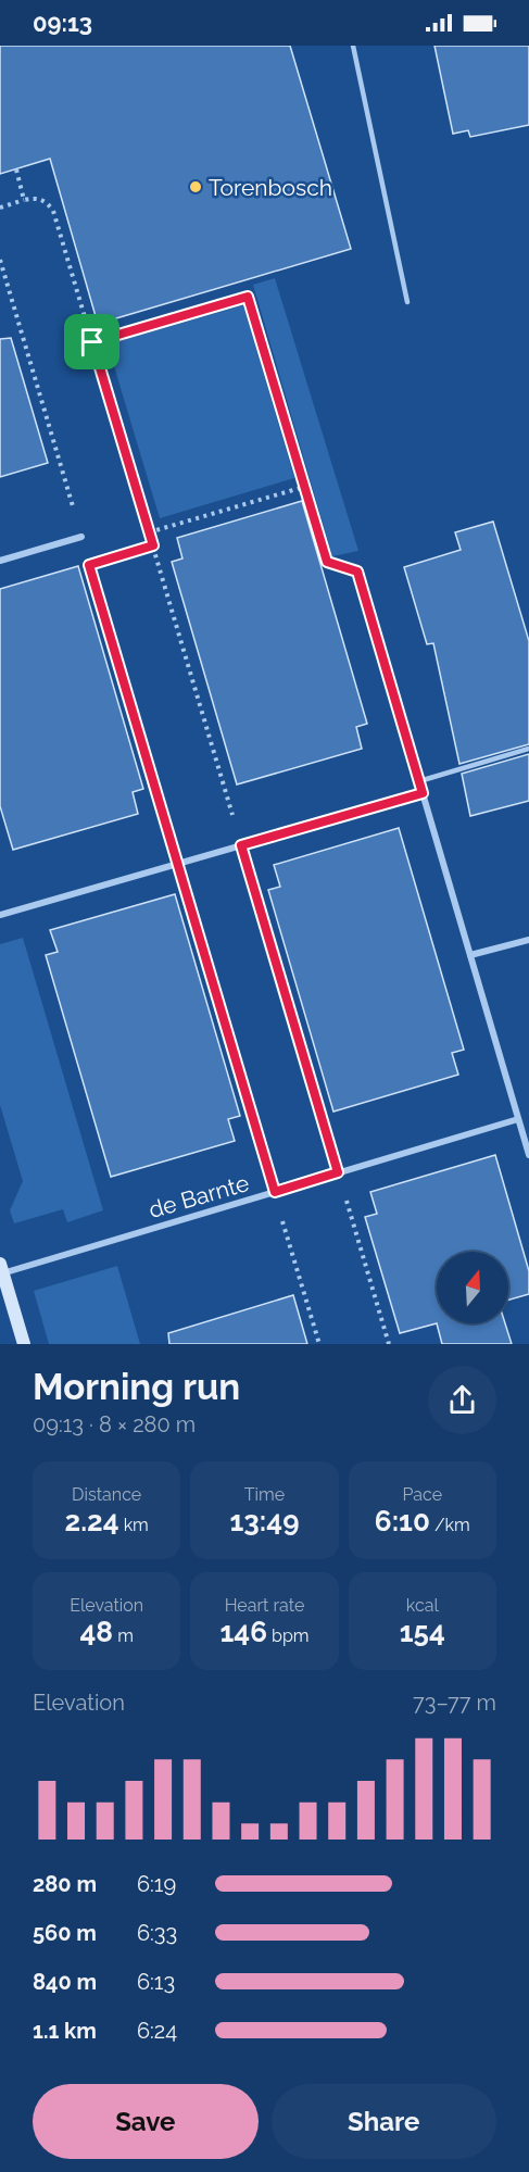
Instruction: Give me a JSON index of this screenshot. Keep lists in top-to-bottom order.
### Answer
{
  "streets": {
    "street": ["de Barnte"]
  },
  "places": ["Torenbosch"],
  "north": "top",
  "page": {
    "status": "09:13",
    "heading": ["Morning run", "09:13 · 8 × 280 m"],
    "stats": [
      ["Distance", "2.24 km"],
      ["Time", "13:49"],
      ["Pace", "6:10 /km"],
      ["Elevation", "48 m"],
      ["Heart rate", "146 bpm"],
      ["kcal", "154"]
    ],
    "chart": ["Elevation", "73–77 m"],
    "list": [
      {
        "name": "280 m",
        "note": "6:19"
      },
      {
        "name": "560 m",
        "note": "6:33"
      },
      {
        "name": "840 m",
        "note": "6:13"
      },
      {
        "name": "1.1 km",
        "note": "6:24"
      }
    ],
    "buttons": ["Save", "Share"]
  }
}
